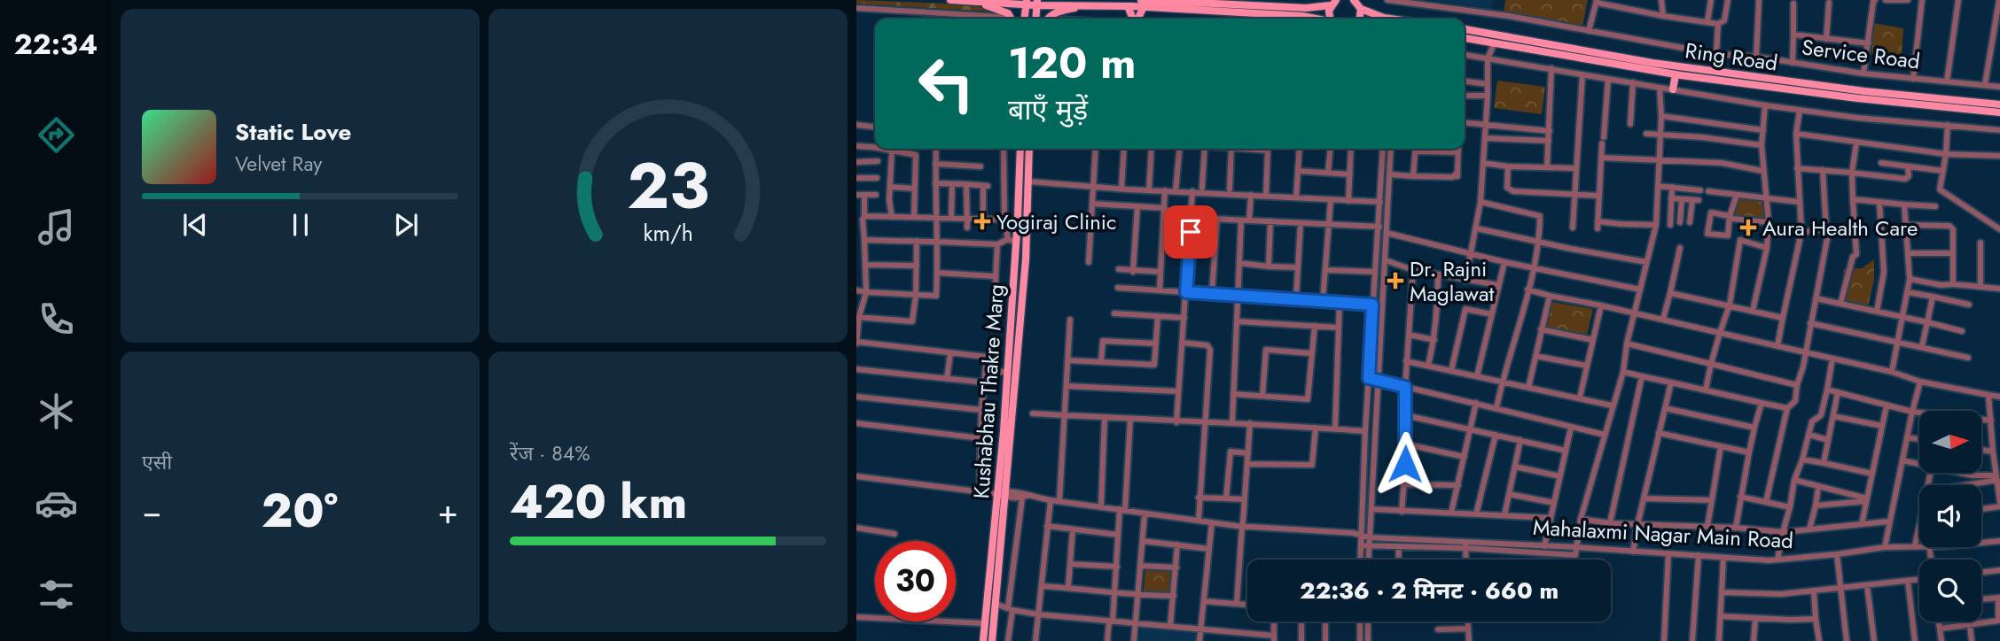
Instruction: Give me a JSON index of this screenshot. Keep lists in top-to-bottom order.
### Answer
{
  "streets": {
    "main road": ["Ring Road", "Kushabhau Thakre Marg"],
    "street": ["Service Road", "Mahalaxmi Nagar Main Road"]
  },
  "crossings": [
    ["Kushabhau Thakre Marg", "Mahalaxmi Nagar Main Road"]
  ],
  "places": {
    "health": ["Yogiraj Clinic", "Aura Health Care", "Dr. Rajni Maglawat"]
  },
  "north": "right",
  "page": {
    "tabs": "22:34",
    "turn": ["120 m", "बाएँ मुड़ें"],
    "song": ["Static Love", "Velvet Ray"],
    "tile": [
      "एसी",
      ["रेंज · 84%", "420 km"]
    ],
    "heat": ["−", "20°", "+"],
    "limit": "30",
    "trip": "22:36 · 2 मिनट · 660 m",
    "gauge": ["23", "km/h"]
  }
}
